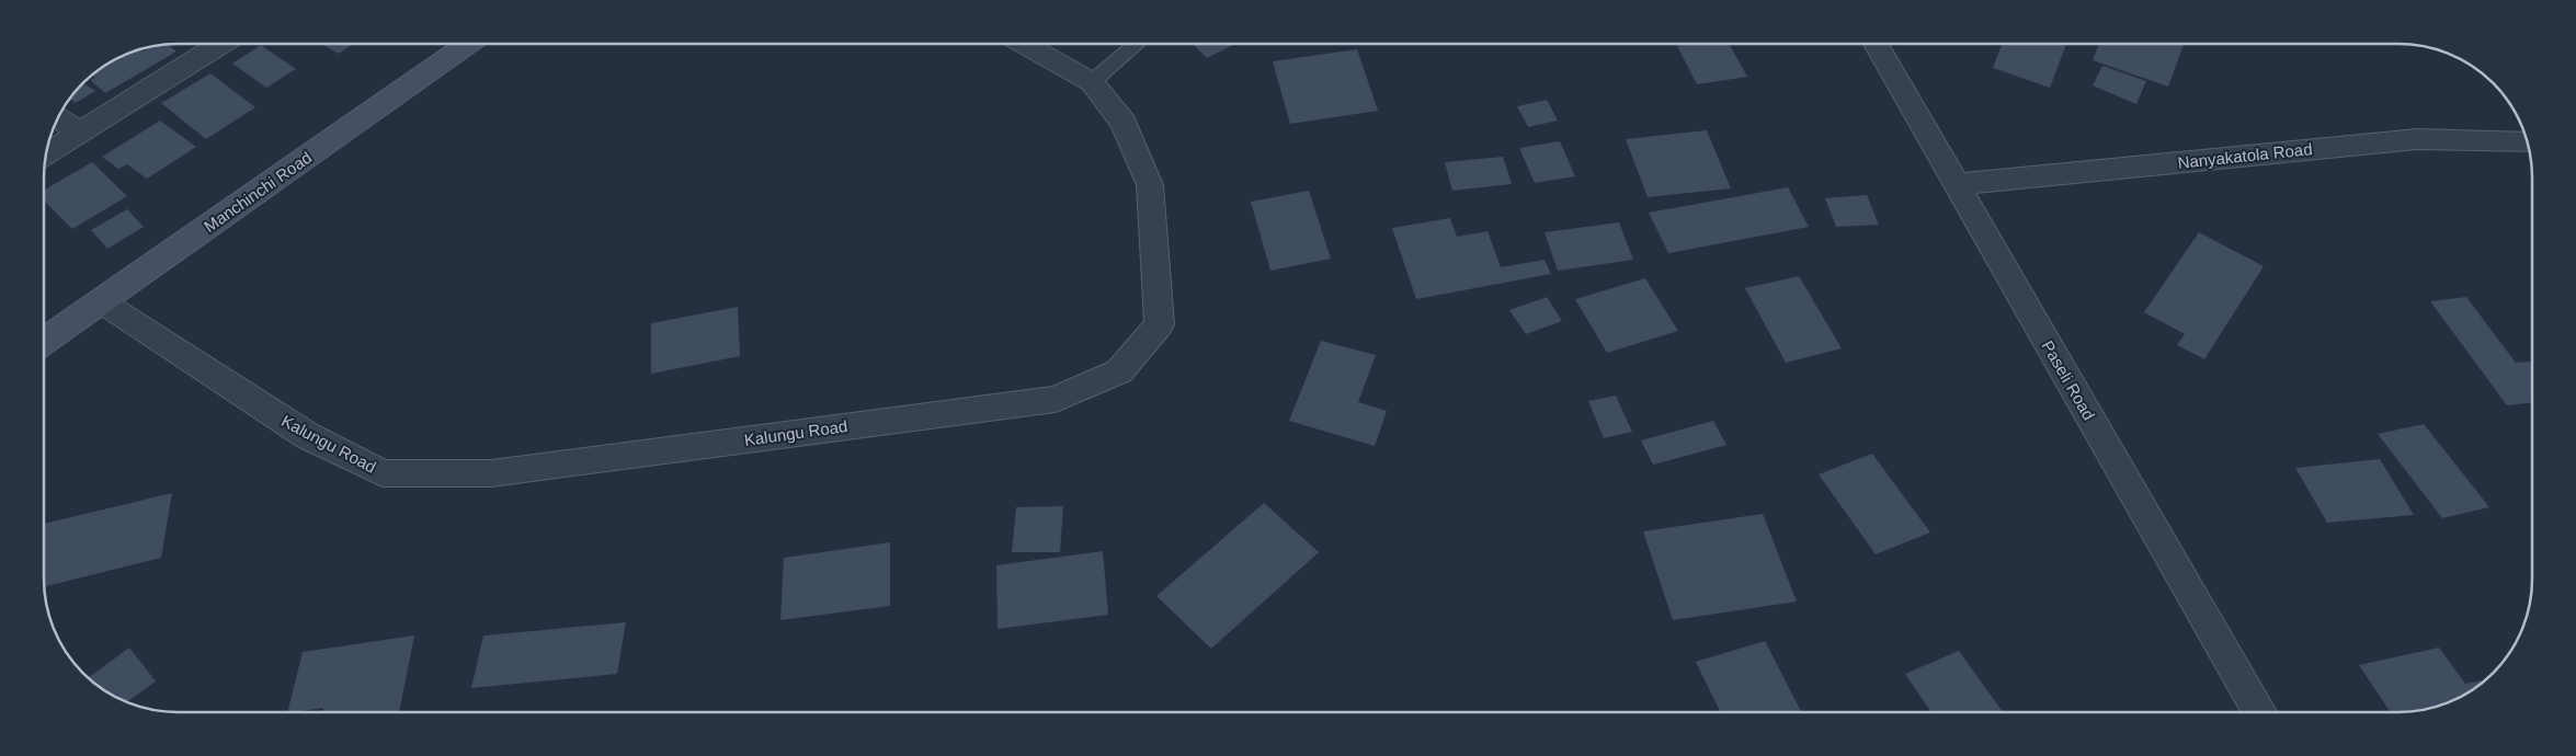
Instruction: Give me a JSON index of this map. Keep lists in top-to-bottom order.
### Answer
{
  "streets": {
    "main road": ["Manchinchi Road"],
    "street": ["Nanyakatola Road", "Paseli Road", "Kalungu Road"]
  },
  "crossings": [
    ["Nanyakatola Road", "Paseli Road"],
    ["Manchinchi Road", "Kalungu Road"]
  ]
}
